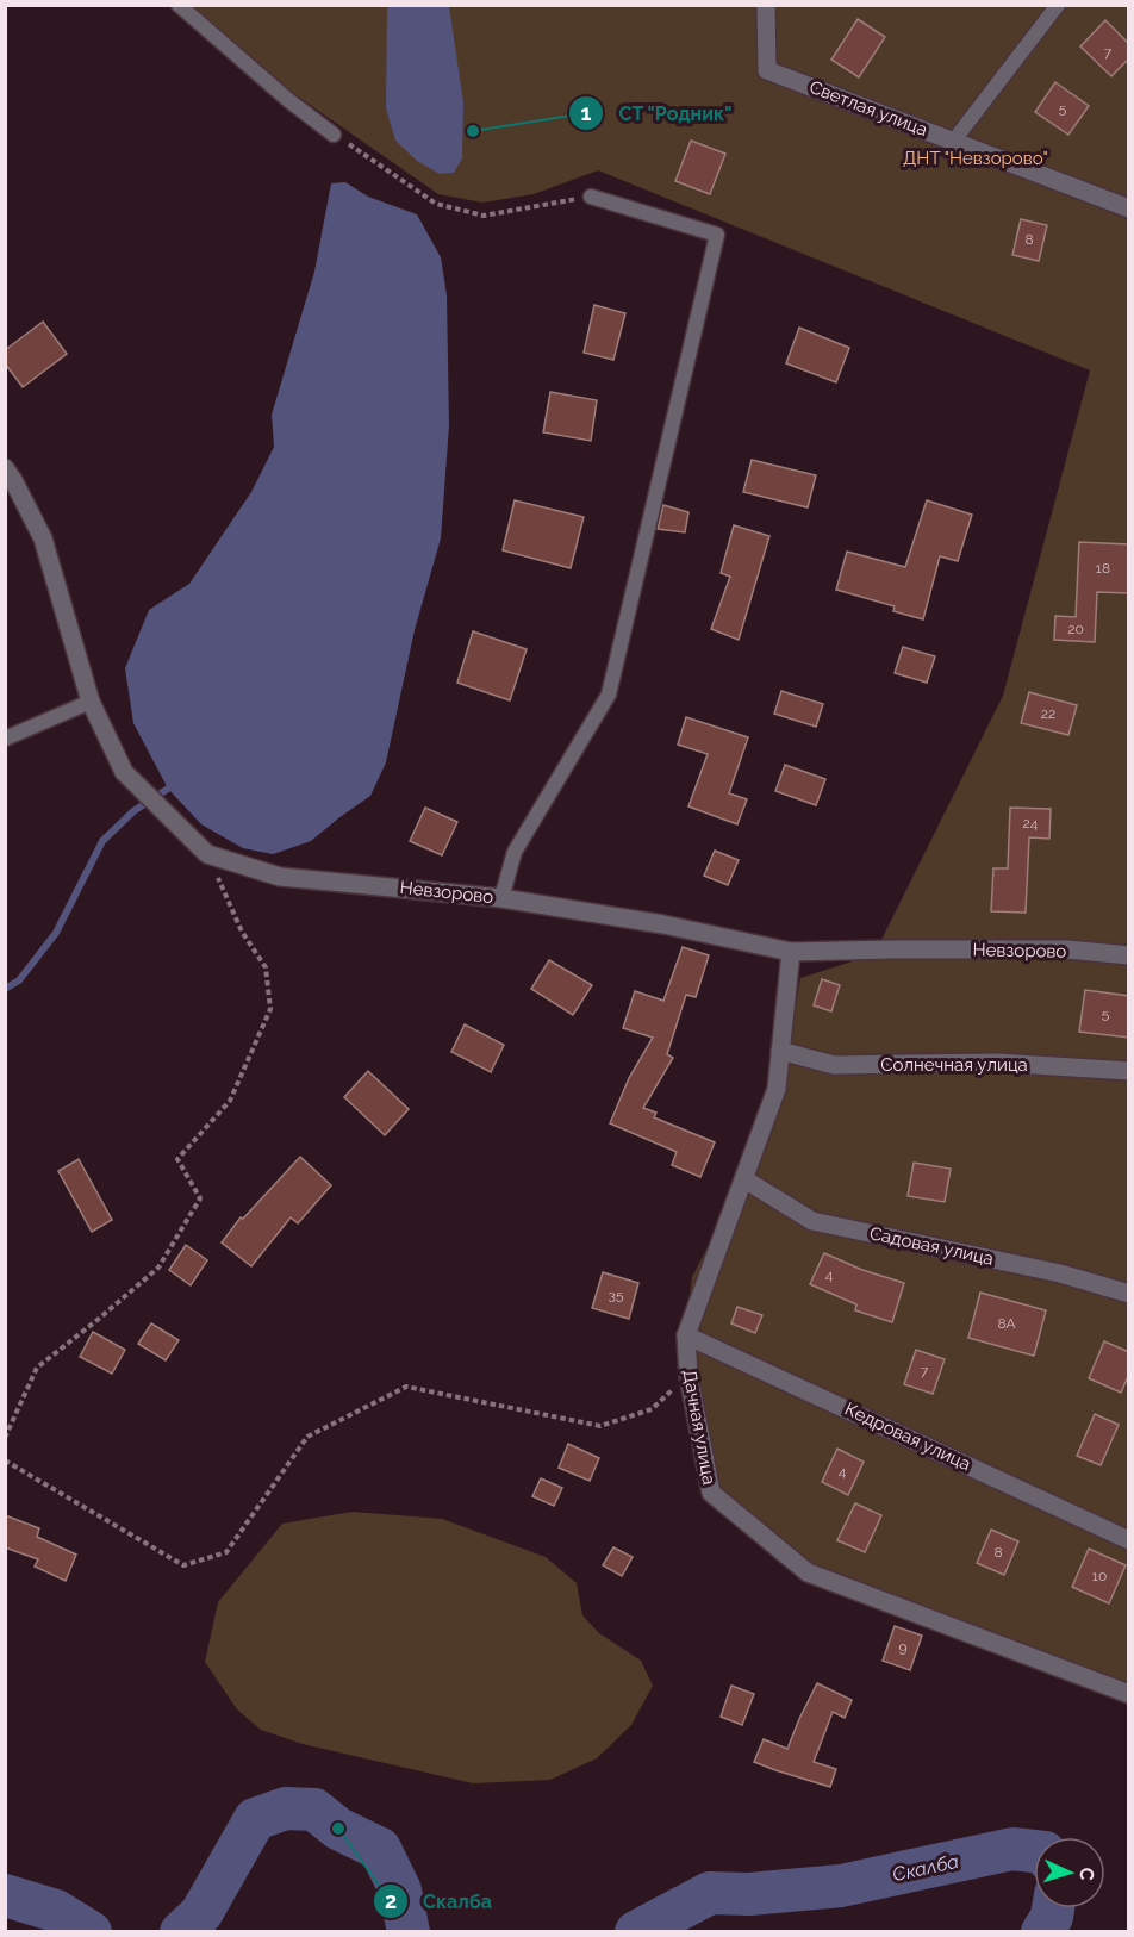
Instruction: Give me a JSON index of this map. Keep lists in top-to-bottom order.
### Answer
{
  "streets": {
    "street": [
      "Светлая улица",
      "Невзорово",
      "Солнечная улица",
      "Садовая улица",
      "Дачная улица",
      "Кедровая улица"
    ]
  },
  "crossings": [
    ["Невзорово", "Дачная улица"],
    ["Солнечная улица", "Дачная улица"],
    ["Садовая улица", "Дачная улица"],
    ["Дачная улица", "Кедровая улица"]
  ],
  "water": ["Скалба"],
  "parks": ["ДНТ \"Невзорово\""],
  "places": ["СТ \"Родник\"", "Скалба"],
  "house_numbers": [
    "7",
    "5",
    "8",
    "18",
    "20",
    "22",
    "24",
    "5",
    "4",
    "35",
    "8А",
    "7",
    "4",
    "8",
    "10",
    "9"
  ],
  "north": "right"
}
